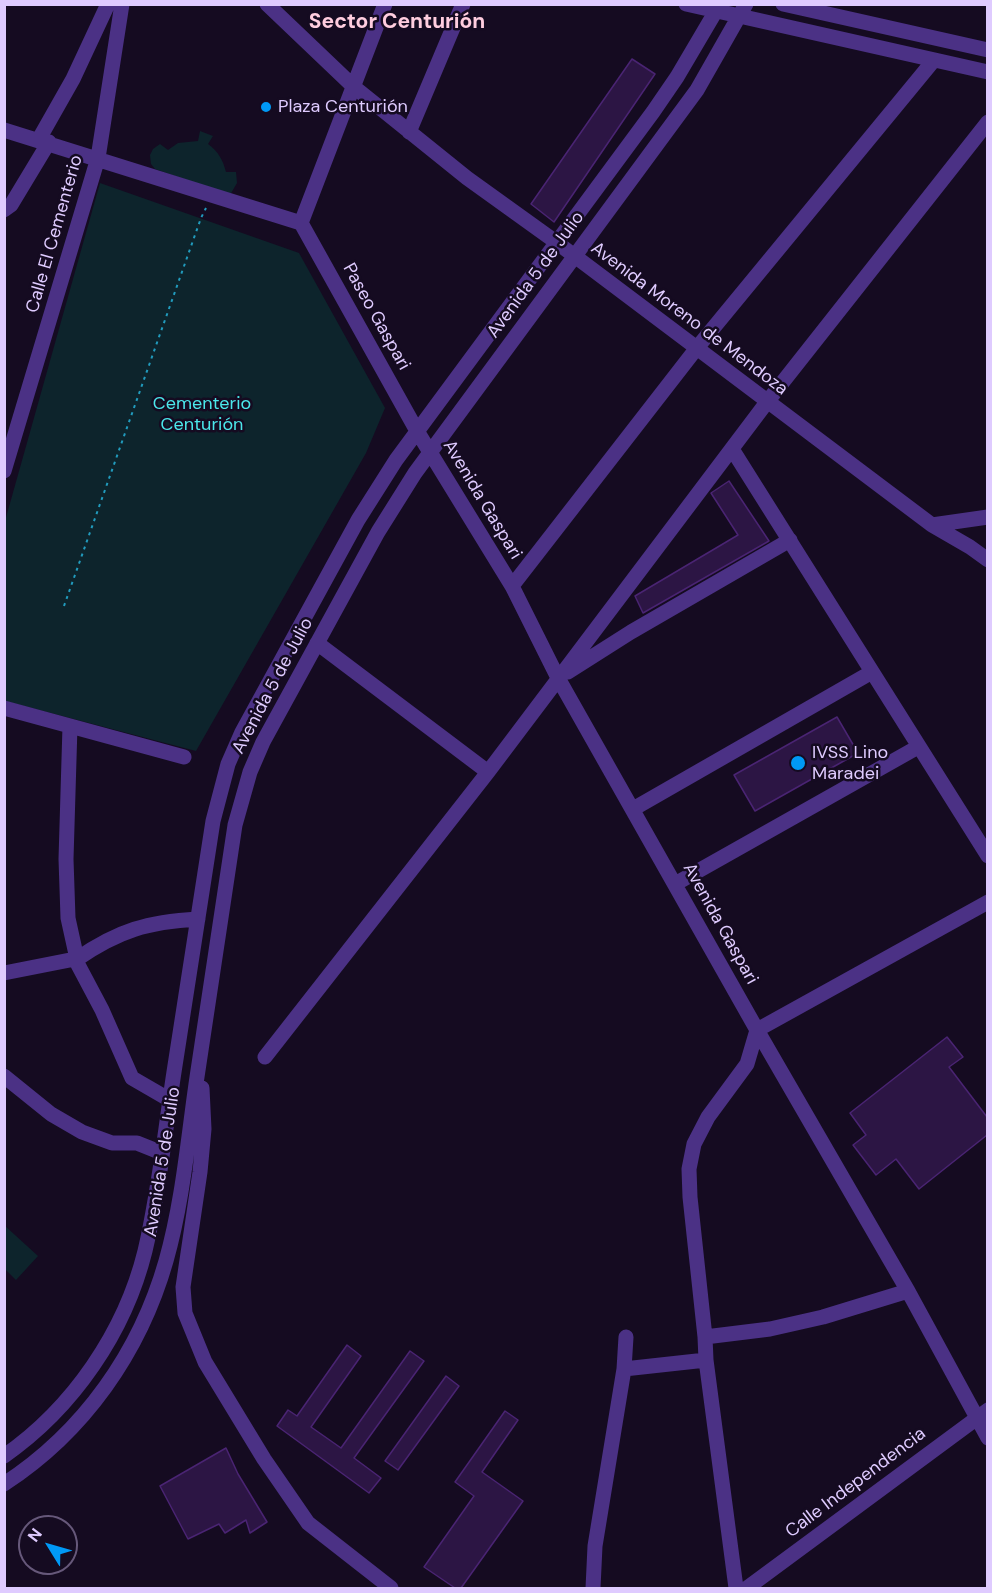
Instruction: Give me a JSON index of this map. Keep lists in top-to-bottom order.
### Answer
{
  "streets": {
    "street": [
      "Calle El Cementerio",
      "Avenida 5 de Julio",
      "Paseo Gaspari",
      "Avenida Moreno de Mendoza",
      "Avenida Gaspari",
      "Calle Independencia"
    ]
  },
  "crossings": [
    ["Avenida 5 de Julio", "Paseo Gaspari"],
    ["Avenida 5 de Julio", "Avenida Moreno de Mendoza"],
    ["Avenida 5 de Julio", "Avenida Gaspari"],
    ["Paseo Gaspari", "Avenida Gaspari"],
    ["Avenida Gaspari", "Calle Independencia"]
  ],
  "districts": ["Sector Centurión"],
  "parks": ["Cementerio Centurión"],
  "places": ["Plaza Centurión", "IVSS Lino Maradei"],
  "north": "top left"
}
